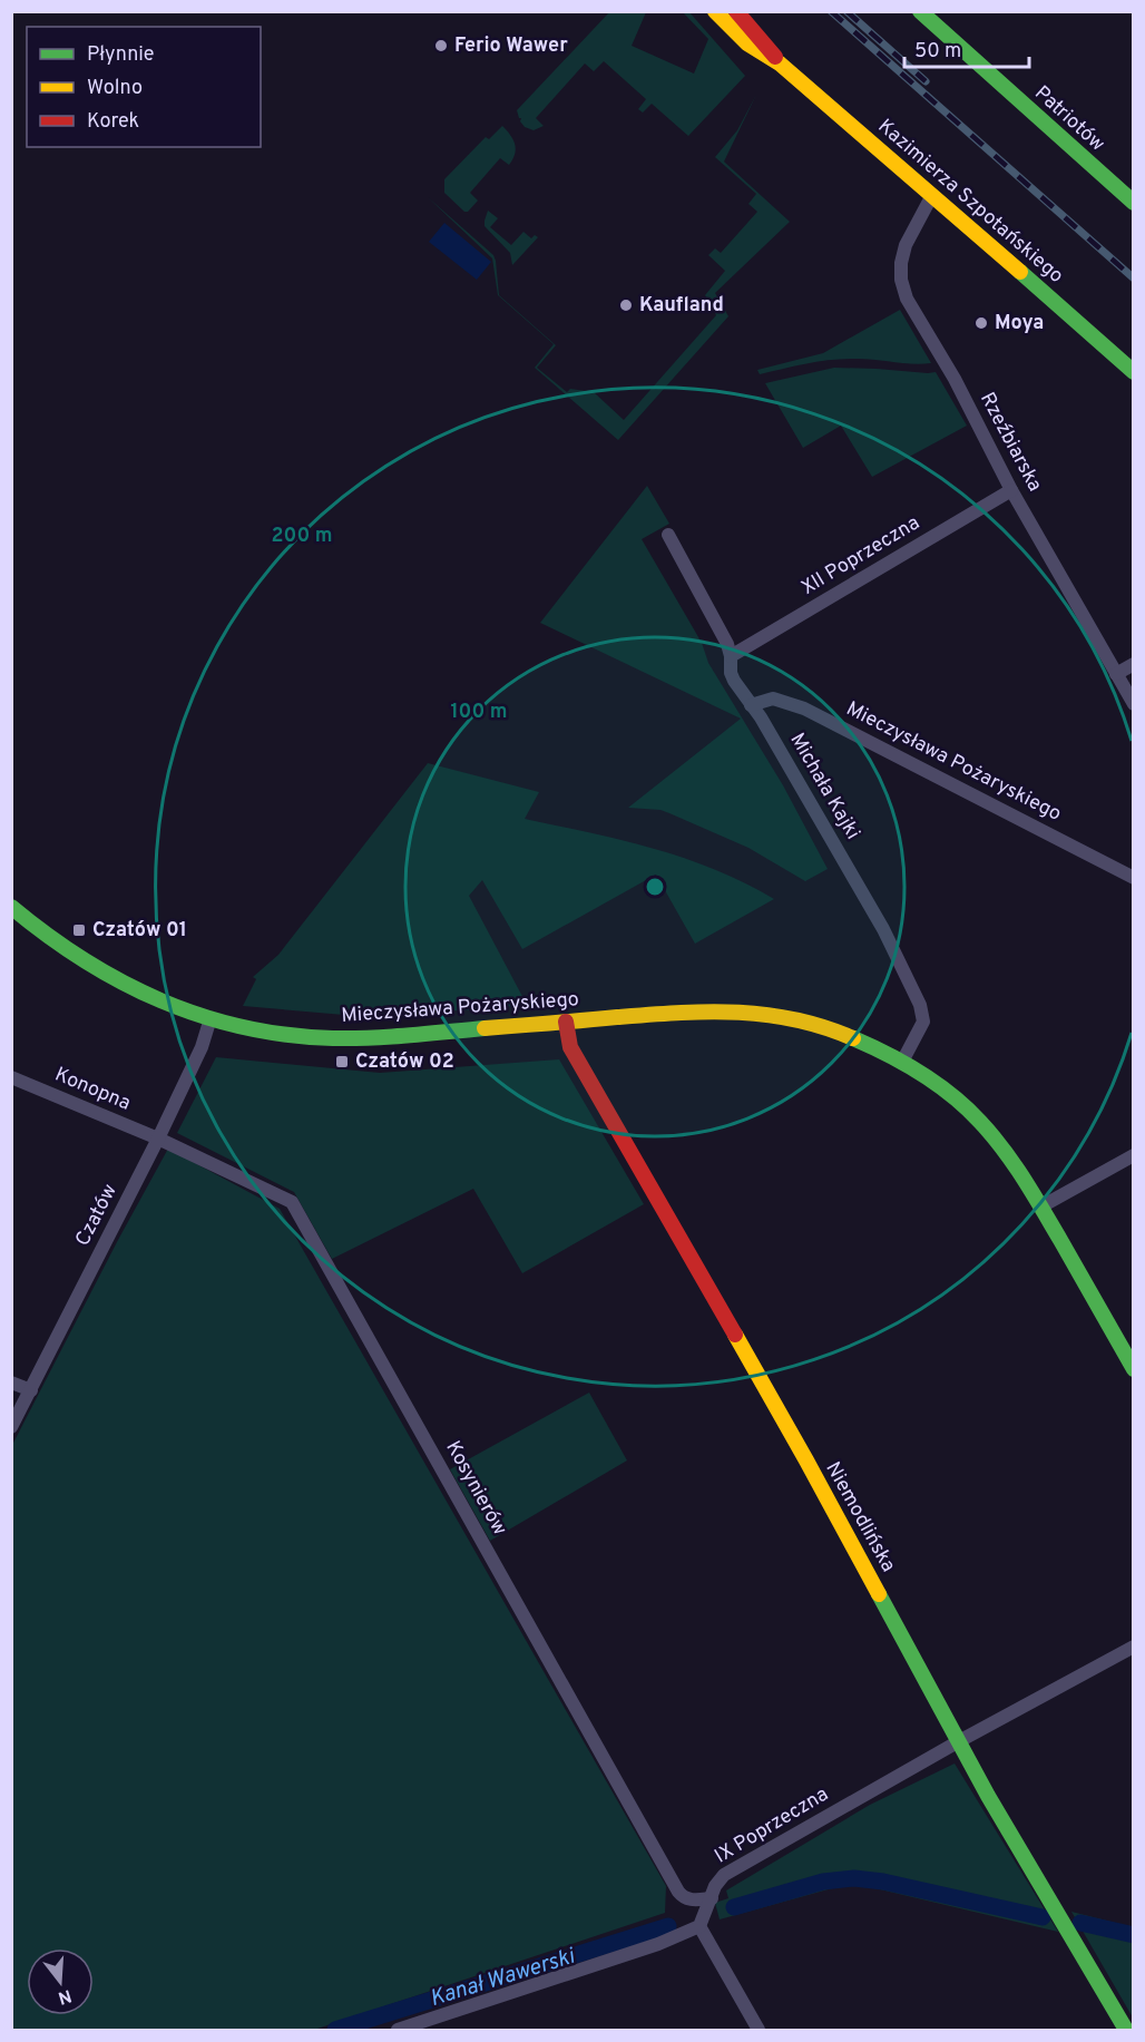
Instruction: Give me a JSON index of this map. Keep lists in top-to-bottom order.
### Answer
{
  "streets": {
    "street": [
      "Patriotów",
      "Kazimierza Szpotańskiego",
      "Rzeźbiarska",
      "XII Poprzeczna",
      "Mieczysława Pożaryskiego",
      "Michała Kajki",
      "Konopna",
      "Czatów",
      "Kosynierów",
      "Niemodlińska",
      "IX Poprzeczna"
    ]
  },
  "crossings": [
    ["Kazimierza Szpotańskiego", "Rzeźbiarska"],
    ["Rzeźbiarska", "XII Poprzeczna"],
    ["XII Poprzeczna", "Michała Kajki"],
    ["Mieczysława Pożaryskiego", "Michała Kajki"],
    ["Mieczysława Pożaryskiego", "Czatów"],
    ["Mieczysława Pożaryskiego", "Niemodlińska"],
    ["Konopna", "Czatów"],
    ["Konopna", "Kosynierów"],
    ["Czatów", "Kosynierów"],
    ["Kosynierów", "IX Poprzeczna"],
    ["Niemodlińska", "IX Poprzeczna"]
  ],
  "water": ["Kanał Wawerski"],
  "places": {
    "other": ["Ferio Wawer", "Kaufland", "Moya"],
    "transit": ["Czatów 01", "Czatów 02"]
  },
  "legend": ["Płynnie", "Wolno", "Korek"],
  "scale_bar": "50 m",
  "north": "bottom",
  "rings": ["200 m", "100 m"]
}
